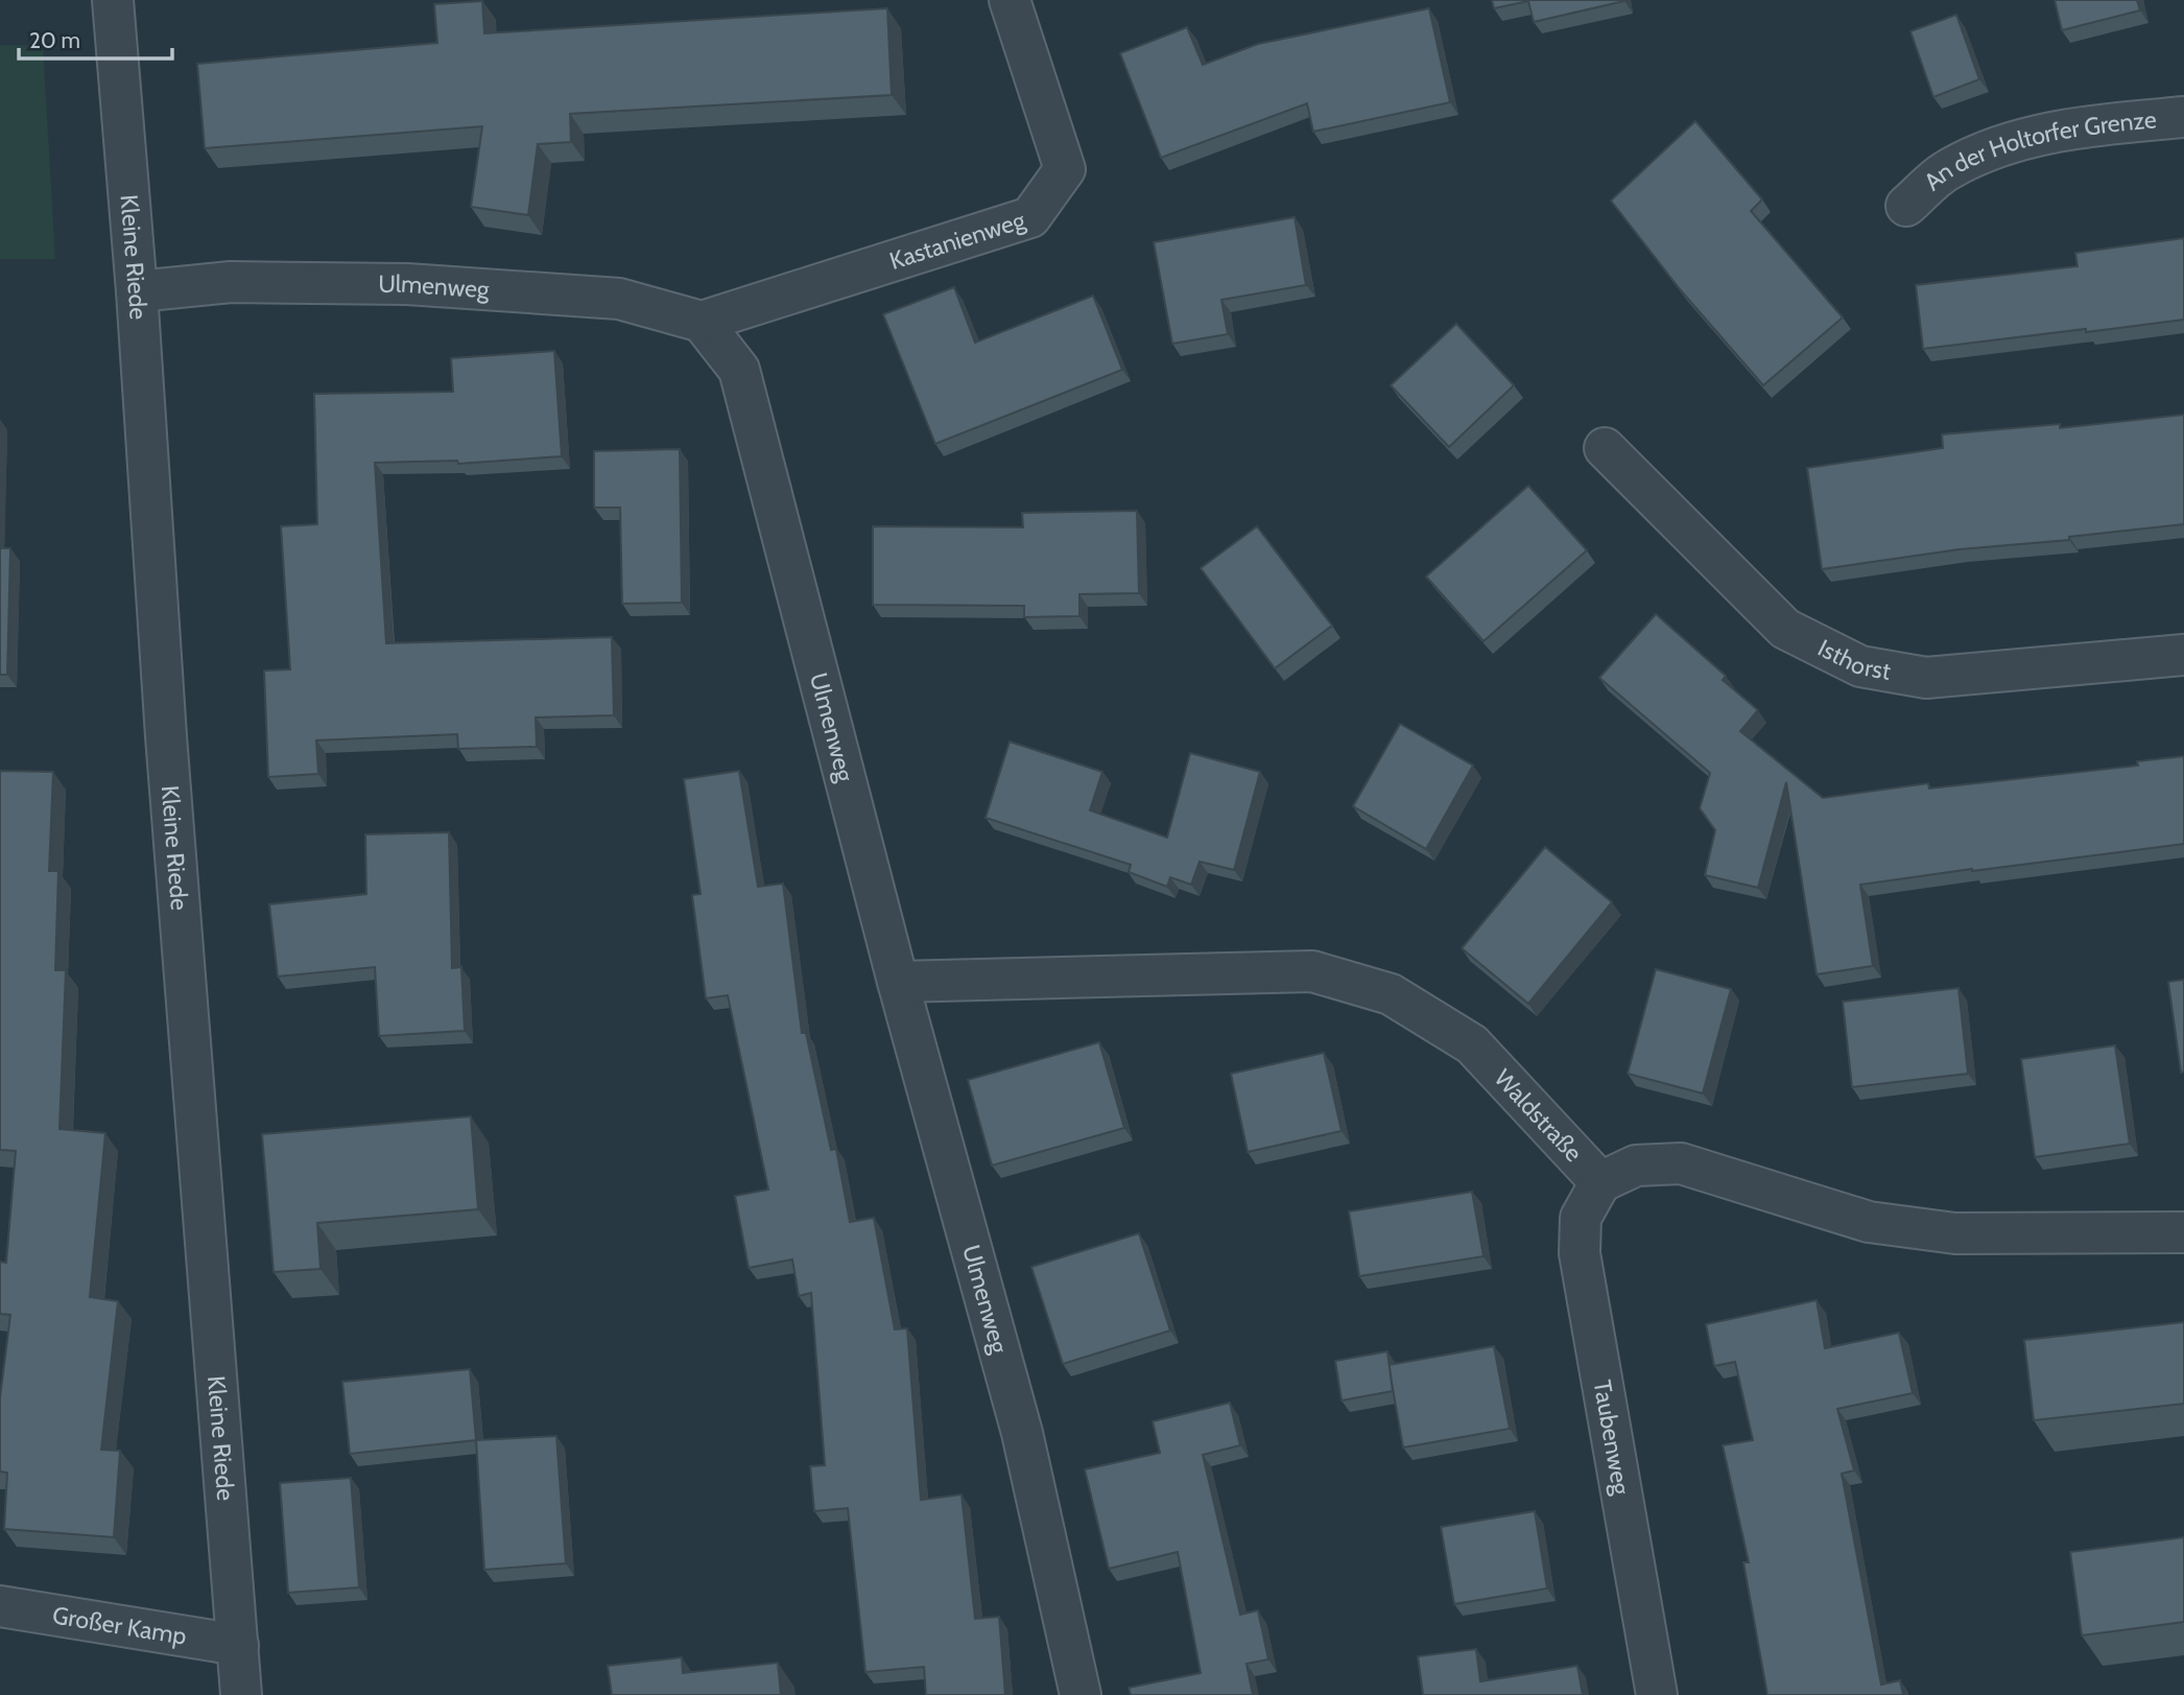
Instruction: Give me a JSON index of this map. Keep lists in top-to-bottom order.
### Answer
{
  "streets": {
    "street": [
      "An der Holtorfer Grenze",
      "Kastanienweg",
      "Kleine Riede",
      "Ulmenweg",
      "Isthorst",
      "Waldstraße",
      "Taubenweg",
      "Großer Kamp"
    ]
  },
  "crossings": [
    ["Kastanienweg", "Ulmenweg"],
    ["Kleine Riede", "Ulmenweg"],
    ["Kleine Riede", "Großer Kamp"],
    ["Ulmenweg", "Waldstraße"],
    ["Waldstraße", "Taubenweg"]
  ],
  "scale_bar": "20 m"
}
